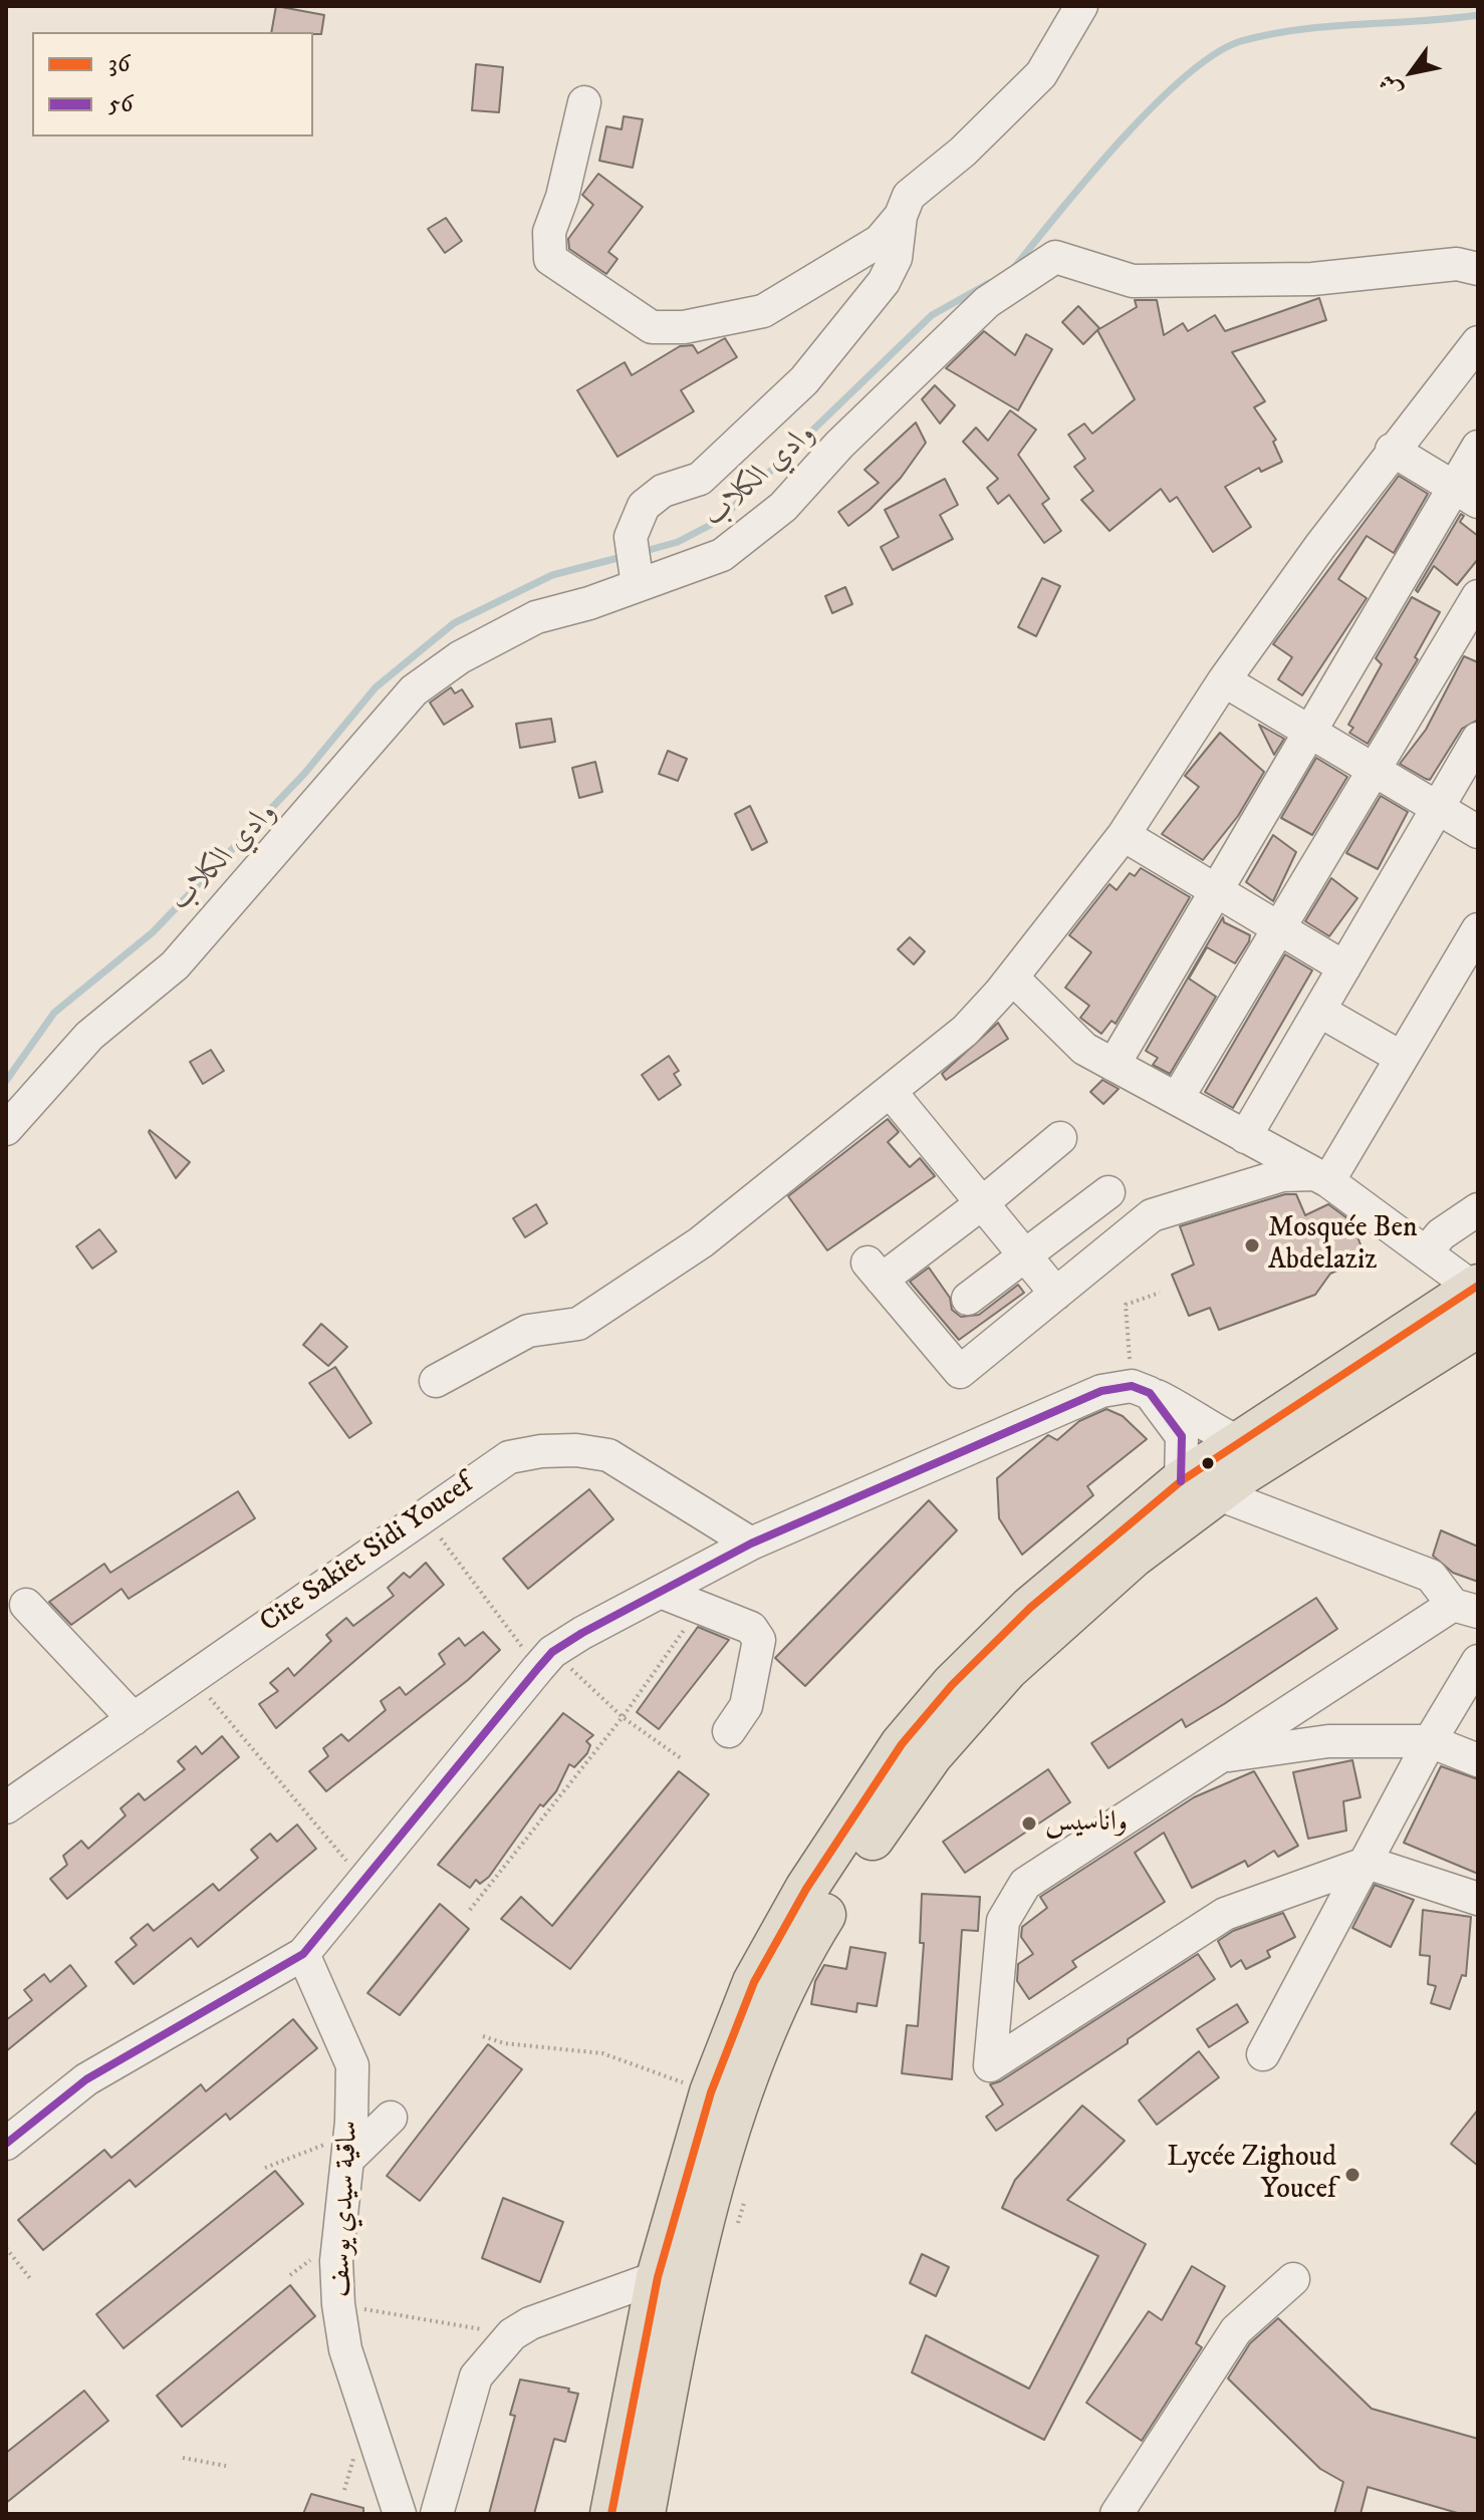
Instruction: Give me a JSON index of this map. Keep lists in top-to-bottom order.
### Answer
{
  "streets": {
    "street": ["Cite Sakiet Sidi Youcef", "ساقية سيدي يوسف"]
  },
  "water": ["وادي الكلاب"],
  "places": ["Mosquée Ben Abdelaziz", "واناسيس", "Lycée Zighoud Youcef"],
  "lines": ["transit line 36", "transit line 56"],
  "legend": ["36", "56"],
  "north": "bottom left"
}
